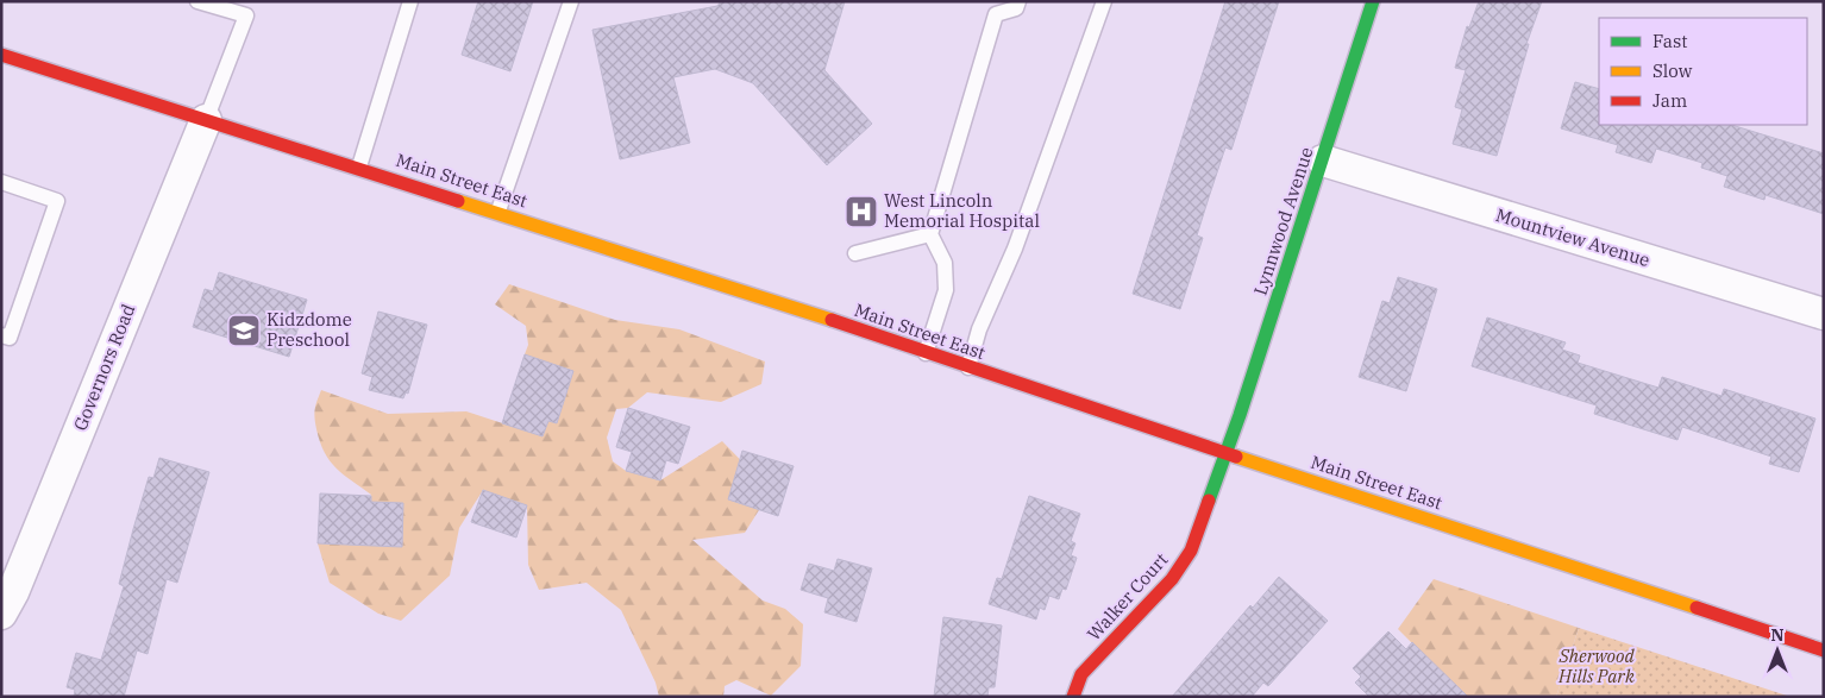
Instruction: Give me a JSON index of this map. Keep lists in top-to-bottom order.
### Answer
{
  "streets": {
    "main road": ["Main Street East", "Lynnwood Avenue", "Walker Court"],
    "street": ["Mountview Avenue", "Governors Road"]
  },
  "crossings": [
    ["Main Street East", "Lynnwood Avenue"],
    ["Main Street East", "Governors Road"],
    ["Main Street East", "Walker Court"],
    ["Lynnwood Avenue", "Mountview Avenue"],
    ["Lynnwood Avenue", "Walker Court"]
  ],
  "parks": ["Sherwood Hills Park"],
  "places": {
    "hospital": ["West Lincoln Memorial Hospital"],
    "school or university": ["Kidzdome Preschool"]
  },
  "legend": ["Fast", "Slow", "Jam"],
  "north": "top"
}
